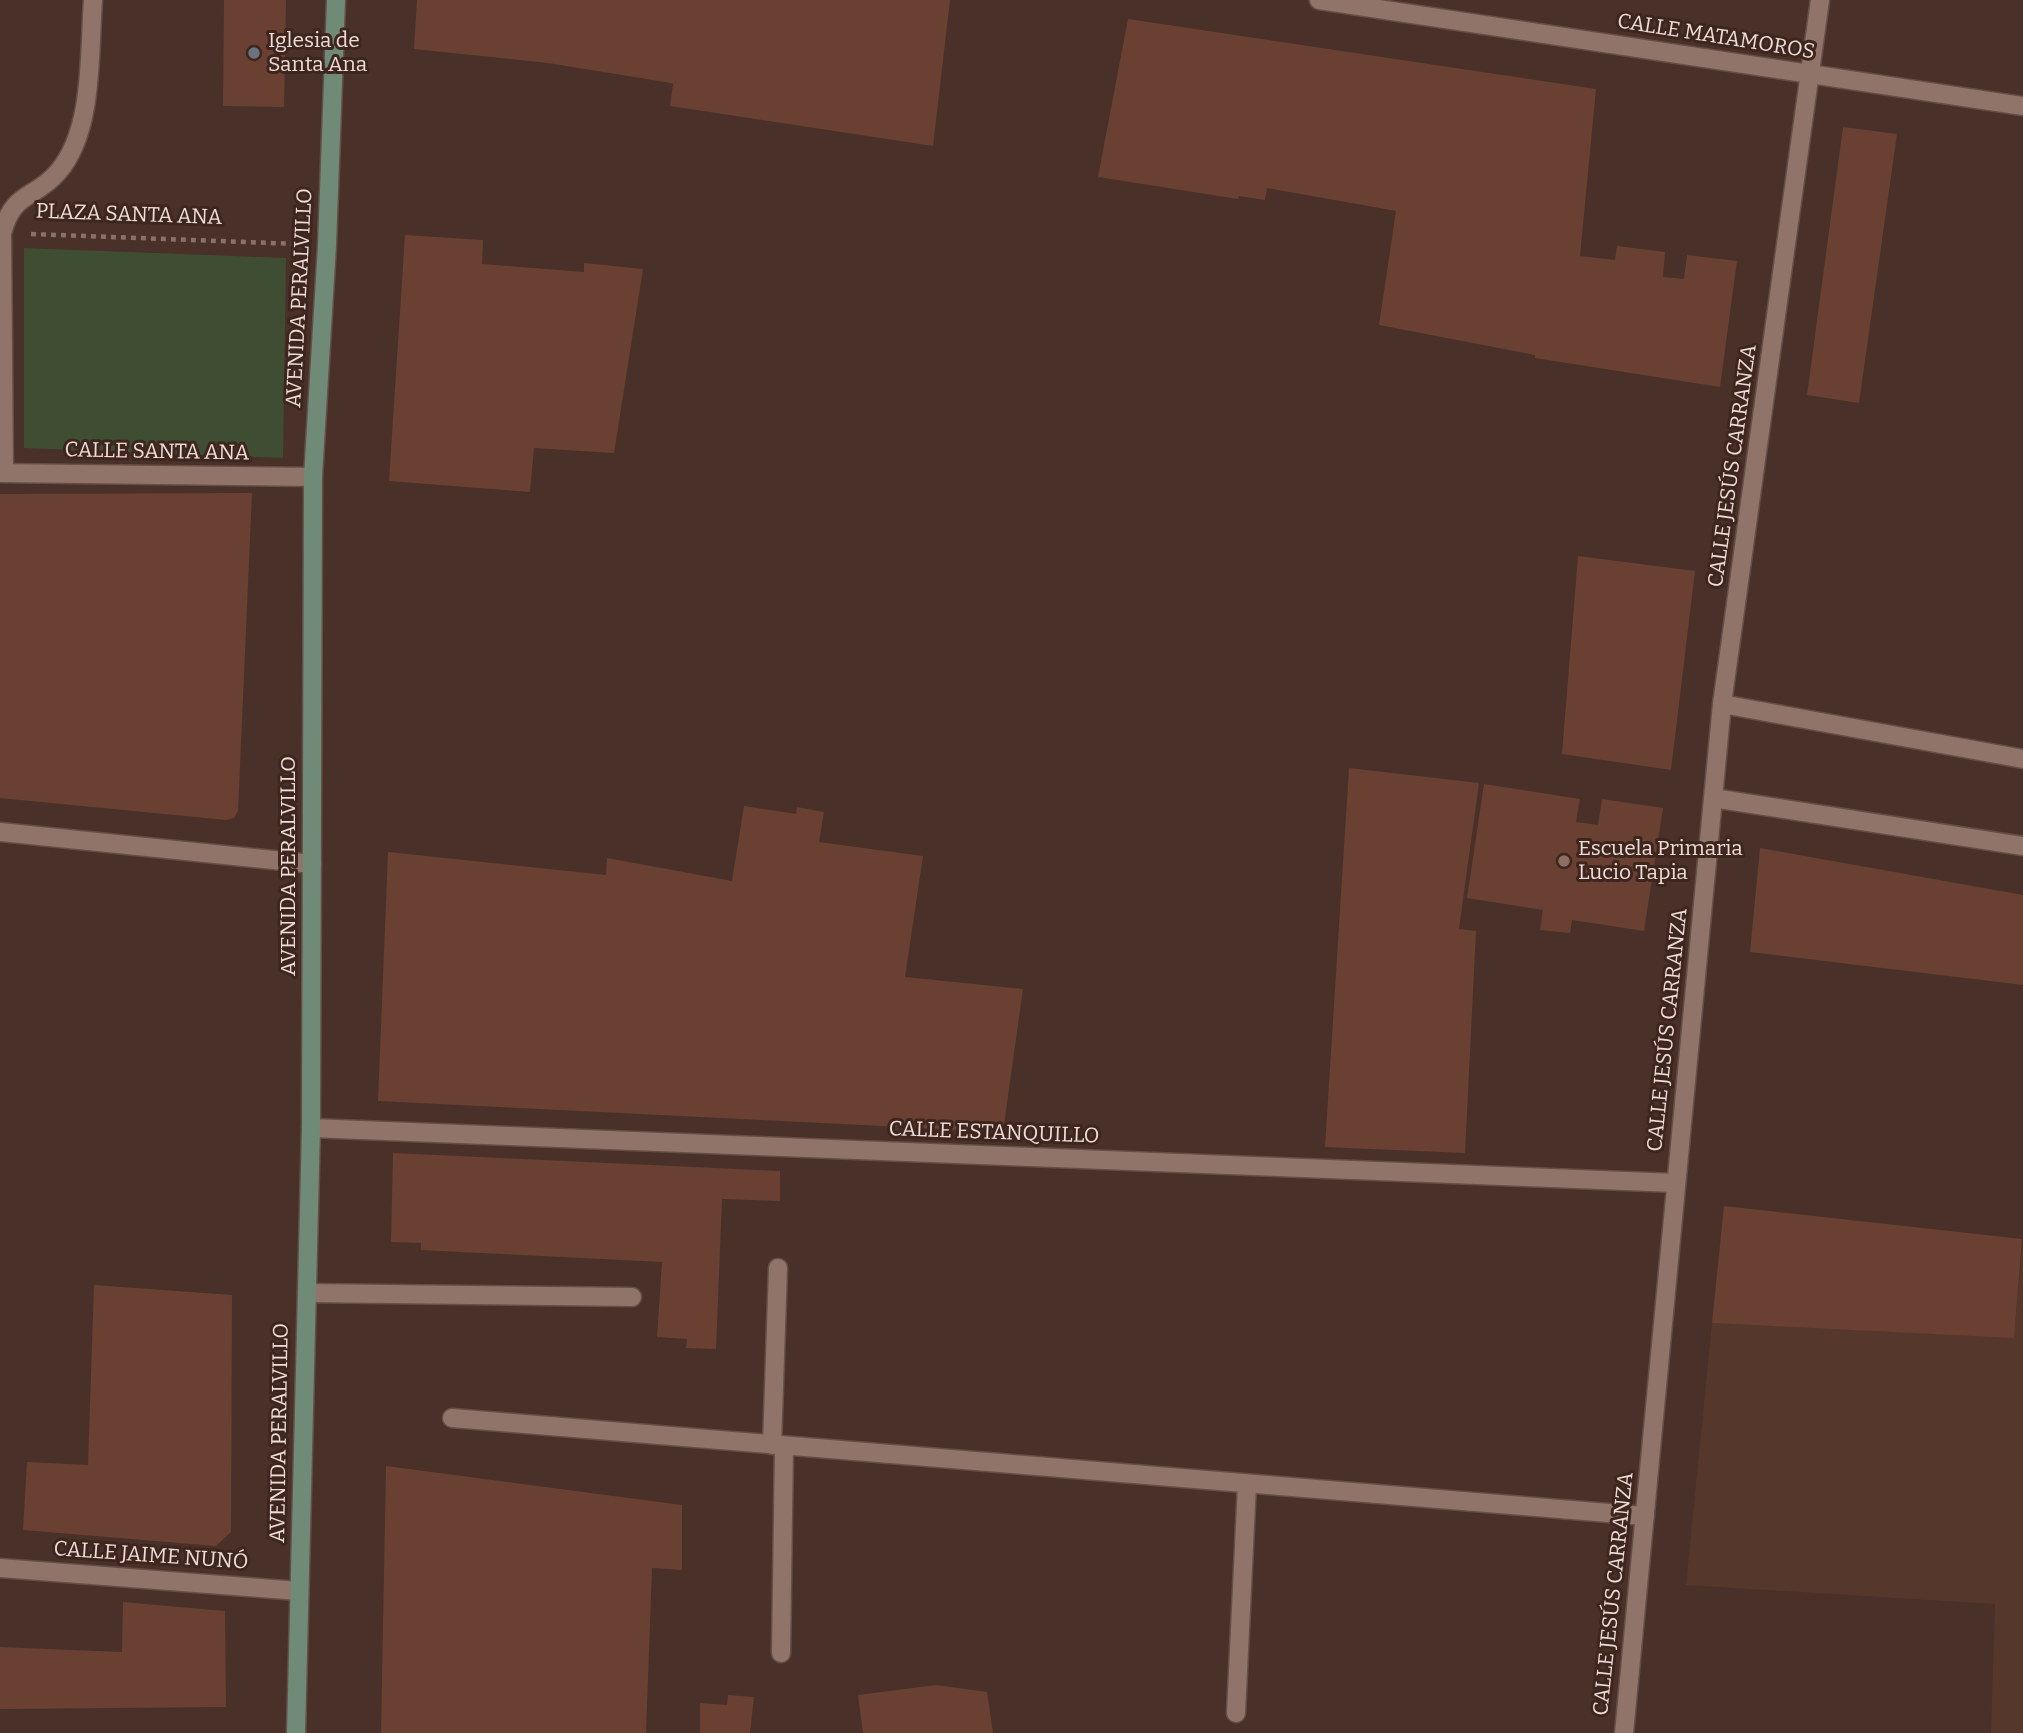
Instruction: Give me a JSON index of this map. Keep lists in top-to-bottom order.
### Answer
{
  "streets": {
    "street": [
      "CALLE MATAMOROS",
      "AVENIDA PERALVILLO",
      "CALLE SANTA ANA",
      "CALLE JESÚS CARRANZA",
      "CALLE ESTANQUILLO",
      "CALLE JAIME NUNÓ"
    ],
    "path": ["PLAZA SANTA ANA"]
  },
  "crossings": [
    ["CALLE MATAMOROS", "CALLE JESÚS CARRANZA"],
    ["PLAZA SANTA ANA", "AVENIDA PERALVILLO"],
    ["AVENIDA PERALVILLO", "CALLE SANTA ANA"],
    ["AVENIDA PERALVILLO", "CALLE ESTANQUILLO"],
    ["AVENIDA PERALVILLO", "CALLE JAIME NUNÓ"],
    ["CALLE JESÚS CARRANZA", "CALLE ESTANQUILLO"]
  ],
  "places": ["Iglesia de Santa Ana", "Escuela Primaria Lucio Tapia"]
}
